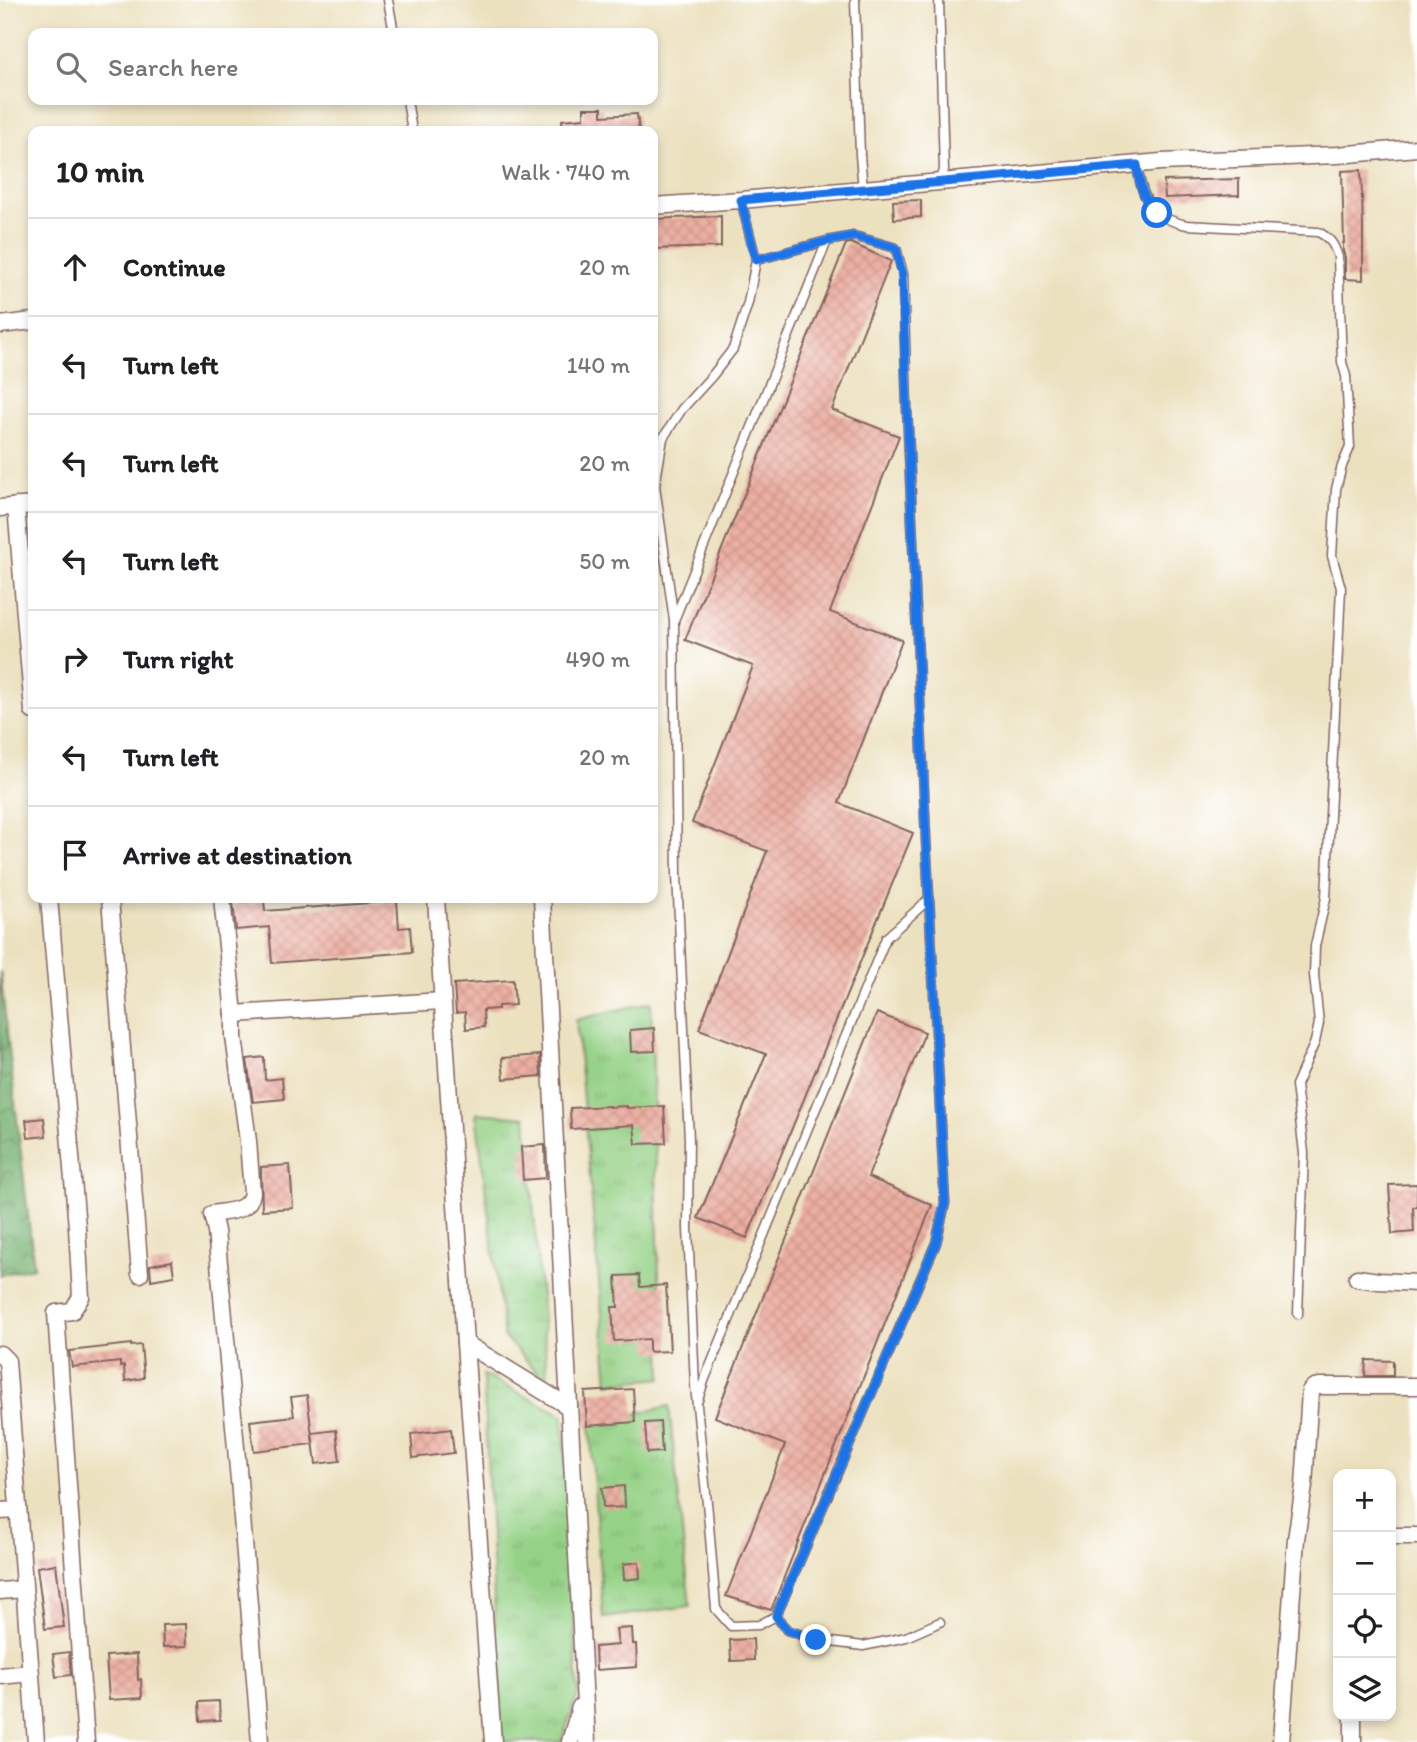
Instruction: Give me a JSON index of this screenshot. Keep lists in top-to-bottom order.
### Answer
{
  "page": {
    "search": "Search here",
    "heading": ["10 min", "Walk · 740 m"],
    "list": [
      ["Continue", "20 m"],
      ["Turn left", "140 m"],
      ["Turn left", "20 m"],
      ["Turn left", "50 m"],
      ["Turn right", "490 m"],
      ["Turn left", "20 m"],
      "Arrive at destination"
    ],
    "map_buttons": ["+", "−"]
  }
}
